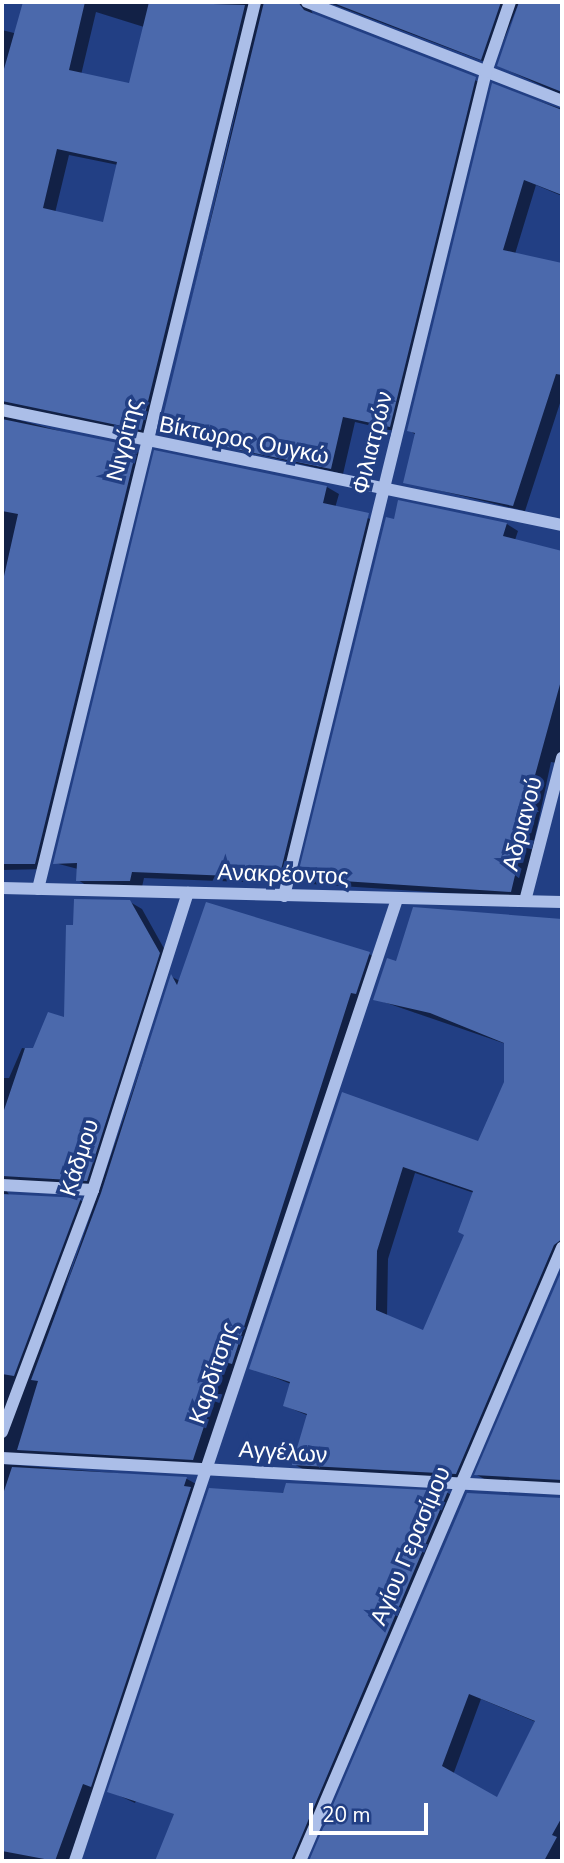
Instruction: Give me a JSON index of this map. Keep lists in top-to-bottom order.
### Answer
{
  "streets": {
    "street": [
      "Νιγρίτης",
      "Βίκτωρος Ουγκώ",
      "Φιλιατρών",
      "Αδριανού",
      "Ανακρέοντος",
      "Κάδμου",
      "Καρδίτσης",
      "Αγγέλων",
      "Αγίου Γερασίμου"
    ]
  },
  "crossings": [
    ["Νιγρίτης", "Βίκτωρος Ουγκώ"],
    ["Νιγρίτης", "Ανακρέοντος"],
    ["Βίκτωρος Ουγκώ", "Φιλιατρών"],
    ["Φιλιατρών", "Ανακρέοντος"],
    ["Αδριανού", "Ανακρέοντος"],
    ["Ανακρέοντος", "Κάδμου"],
    ["Ανακρέοντος", "Καρδίτσης"],
    ["Καρδίτσης", "Αγγέλων"],
    ["Αγγέλων", "Αγίου Γερασίμου"]
  ],
  "scale_bar": "20 m"
}
